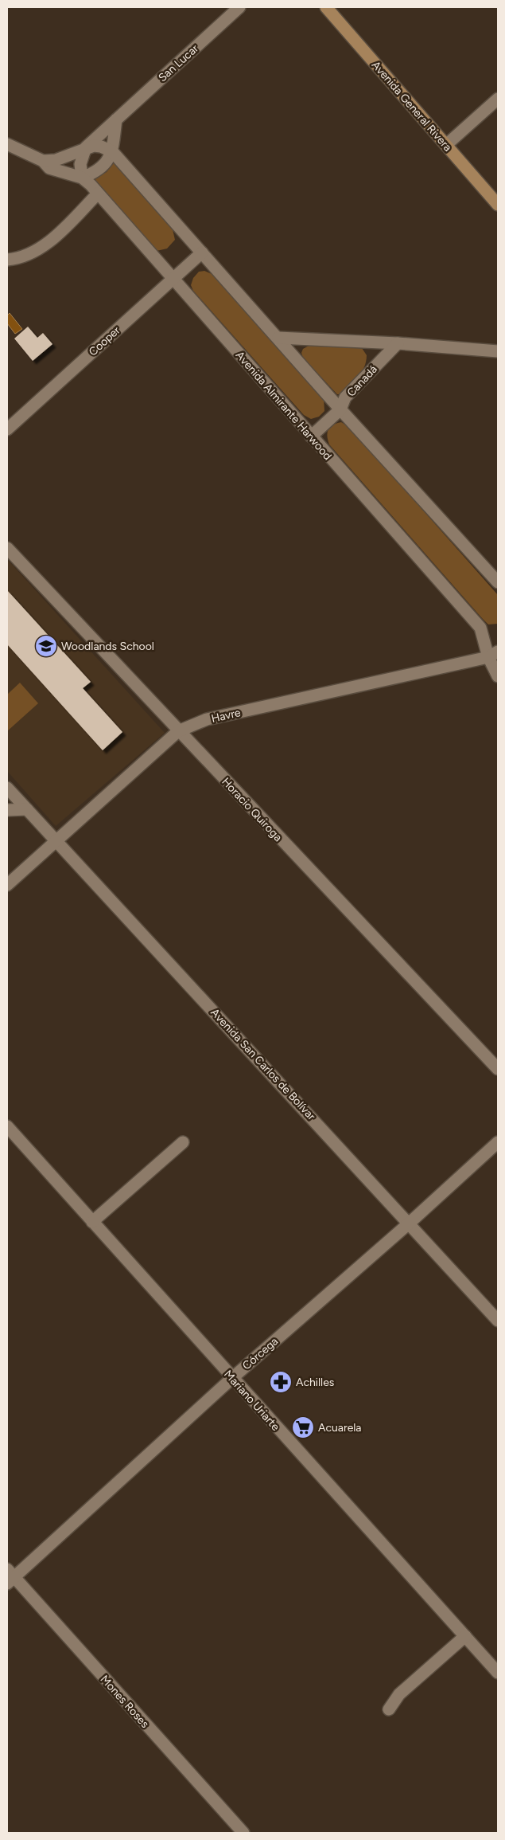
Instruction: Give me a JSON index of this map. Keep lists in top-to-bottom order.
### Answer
{
  "streets": {
    "main road": ["Avenida General Rivera"],
    "street": [
      "San Lucar",
      "Cooper",
      "Canadá",
      "Avenida Almirante Harwood",
      "Havre",
      "Horacio Quiroga",
      "Avenida San Carlos de Bolívar",
      "Córcega",
      "Mariano Uriarte",
      "Mones Roses"
    ]
  },
  "crossings": [
    ["Cooper", "Avenida Almirante Harwood"],
    ["Canadá", "Avenida Almirante Harwood"],
    ["Avenida Almirante Harwood", "Havre"],
    ["Havre", "Horacio Quiroga"],
    ["Havre", "Avenida San Carlos de Bolívar"],
    ["Avenida San Carlos de Bolívar", "Córcega"],
    ["Córcega", "Mariano Uriarte"],
    ["Córcega", "Mones Roses"]
  ],
  "places": {
    "school or university": ["Woodlands School"],
    "pharmacy": ["Achilles"],
    "supermarket": ["Acuarela"]
  }
}
